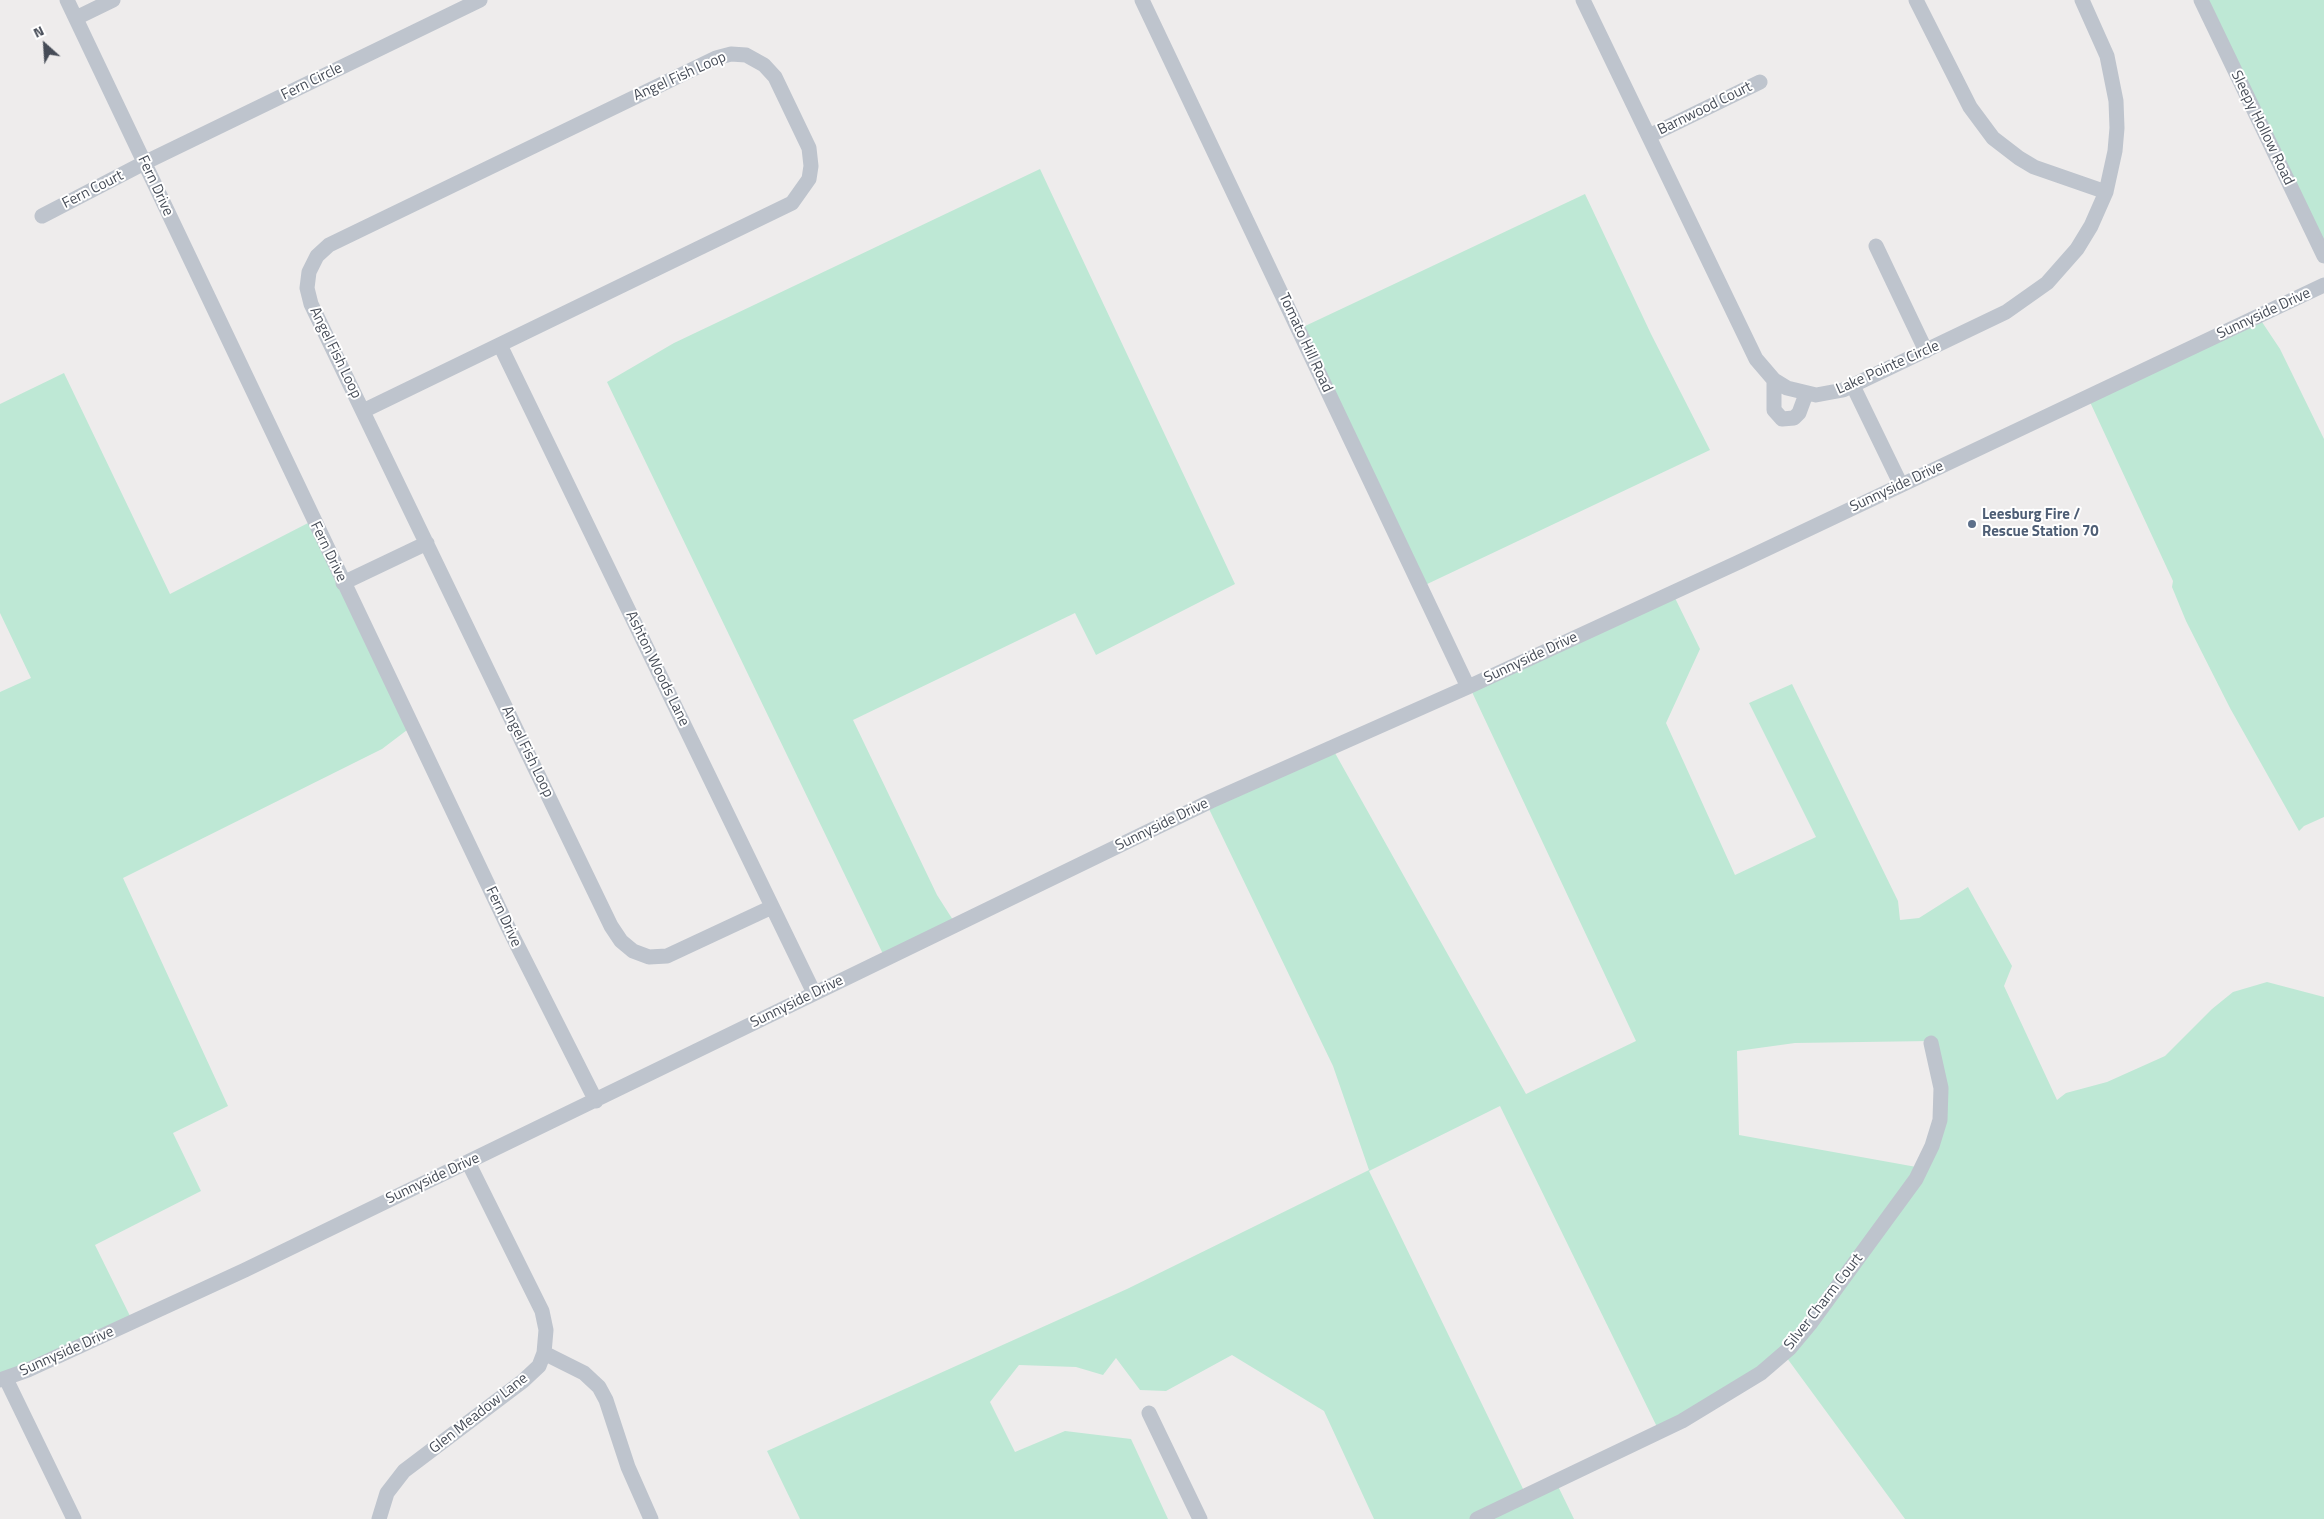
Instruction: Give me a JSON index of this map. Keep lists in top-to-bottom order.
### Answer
{
  "streets": {
    "street": [
      "Angel Fish Loop",
      "Fern Circle",
      "Barnwood Court",
      "Sleepy Hollow Road",
      "Fern Drive",
      "Fern Court",
      "Sunnyside Drive",
      "Tomato Hill Road",
      "Lake Pointe Circle",
      "Ashton Woods Lane",
      "Silver Charm Court",
      "Glen Meadow Lane"
    ]
  },
  "crossings": [
    ["Angel Fish Loop", "Ashton Woods Lane"],
    ["Fern Circle", "Fern Drive"],
    ["Fern Circle", "Fern Court"],
    ["Barnwood Court", "Lake Pointe Circle"],
    ["Fern Drive", "Fern Court"],
    ["Fern Drive", "Sunnyside Drive"],
    ["Sunnyside Drive", "Tomato Hill Road"],
    ["Sunnyside Drive", "Ashton Woods Lane"],
    ["Sunnyside Drive", "Glen Meadow Lane"]
  ],
  "places": ["Leesburg Fire / Rescue Station 70"],
  "north": "top left"
}
